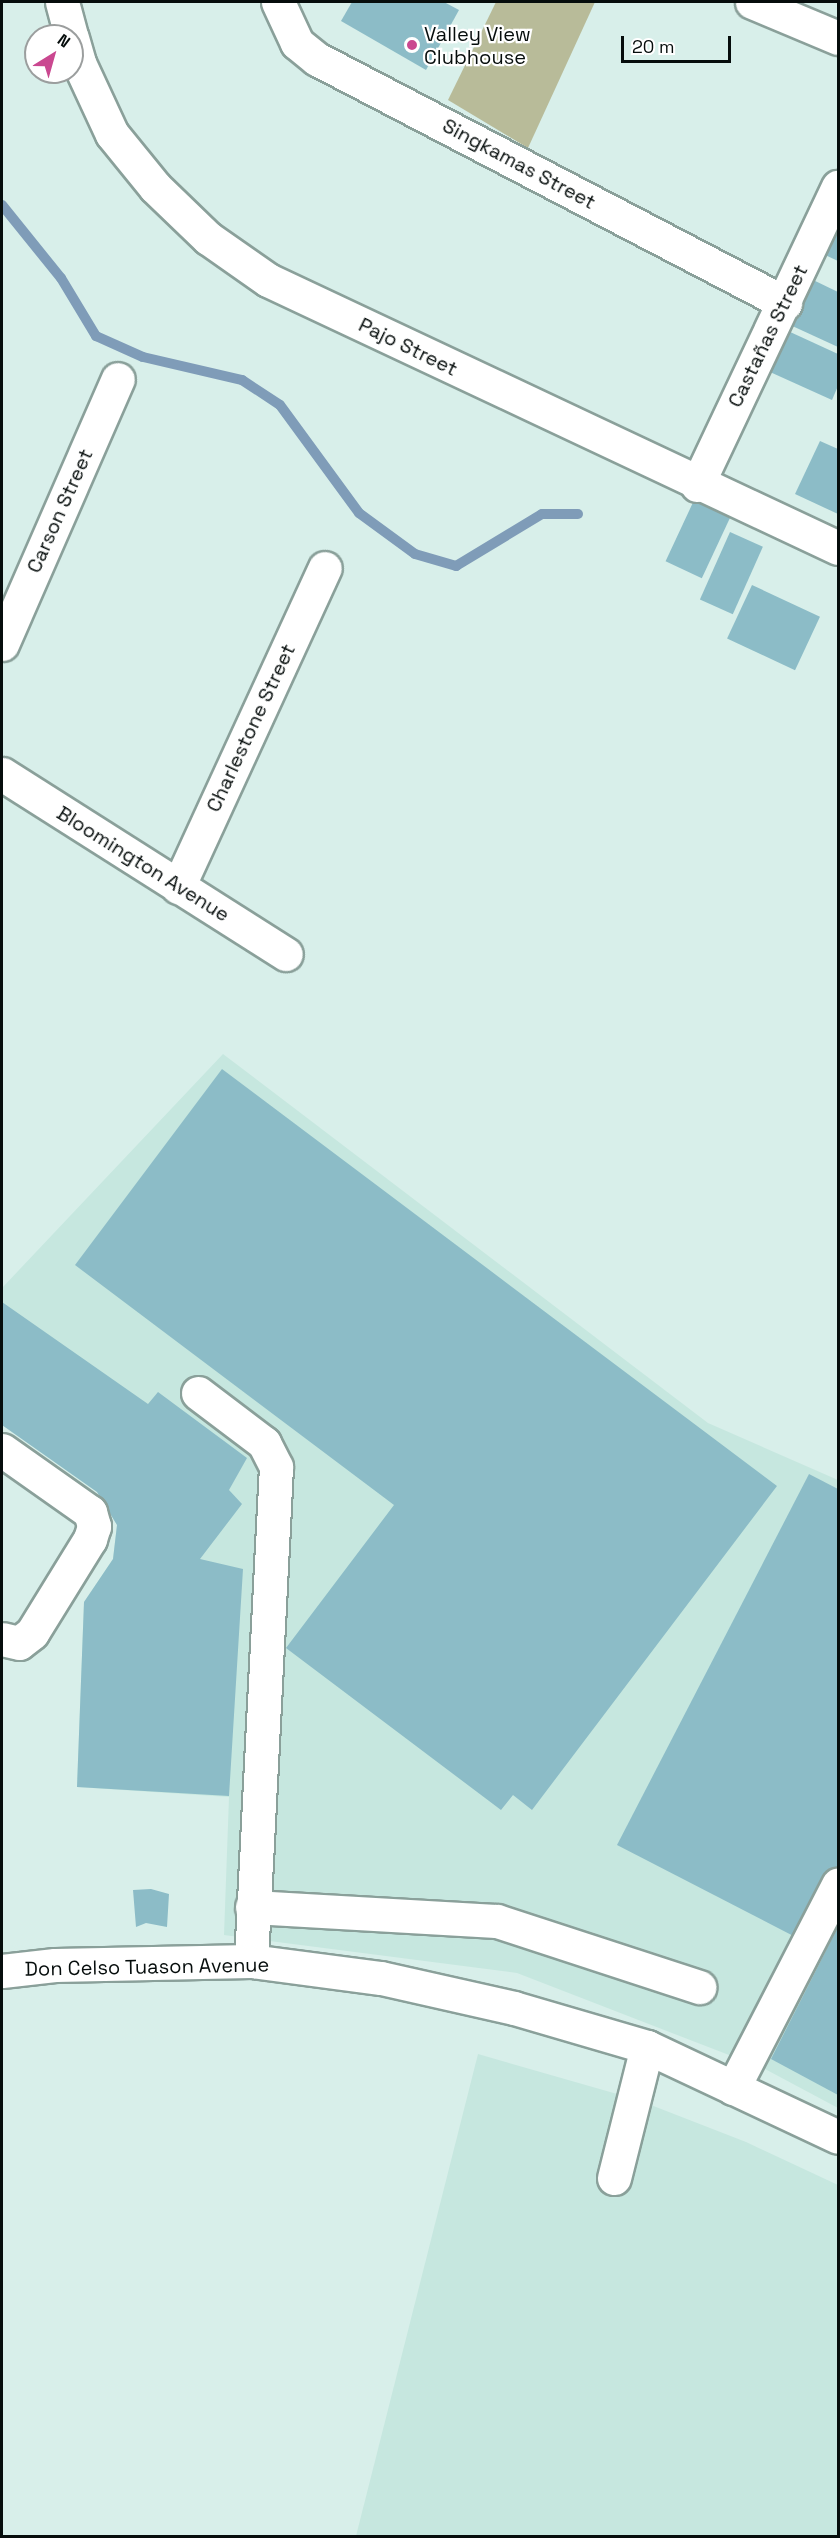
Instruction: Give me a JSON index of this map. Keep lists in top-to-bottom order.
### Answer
{
  "streets": {
    "street": [
      "Singkamas Street",
      "Castañas Street",
      "Pajo Street",
      "Carson Street",
      "Charlestone Street",
      "Bloomington Avenue",
      "Don Celso Tuason Avenue"
    ]
  },
  "crossings": [
    ["Singkamas Street", "Castañas Street"],
    ["Castañas Street", "Pajo Street"],
    ["Charlestone Street", "Bloomington Avenue"]
  ],
  "places": ["Valley View Clubhouse"],
  "scale_bar": "20 m",
  "north": "top right"
}
